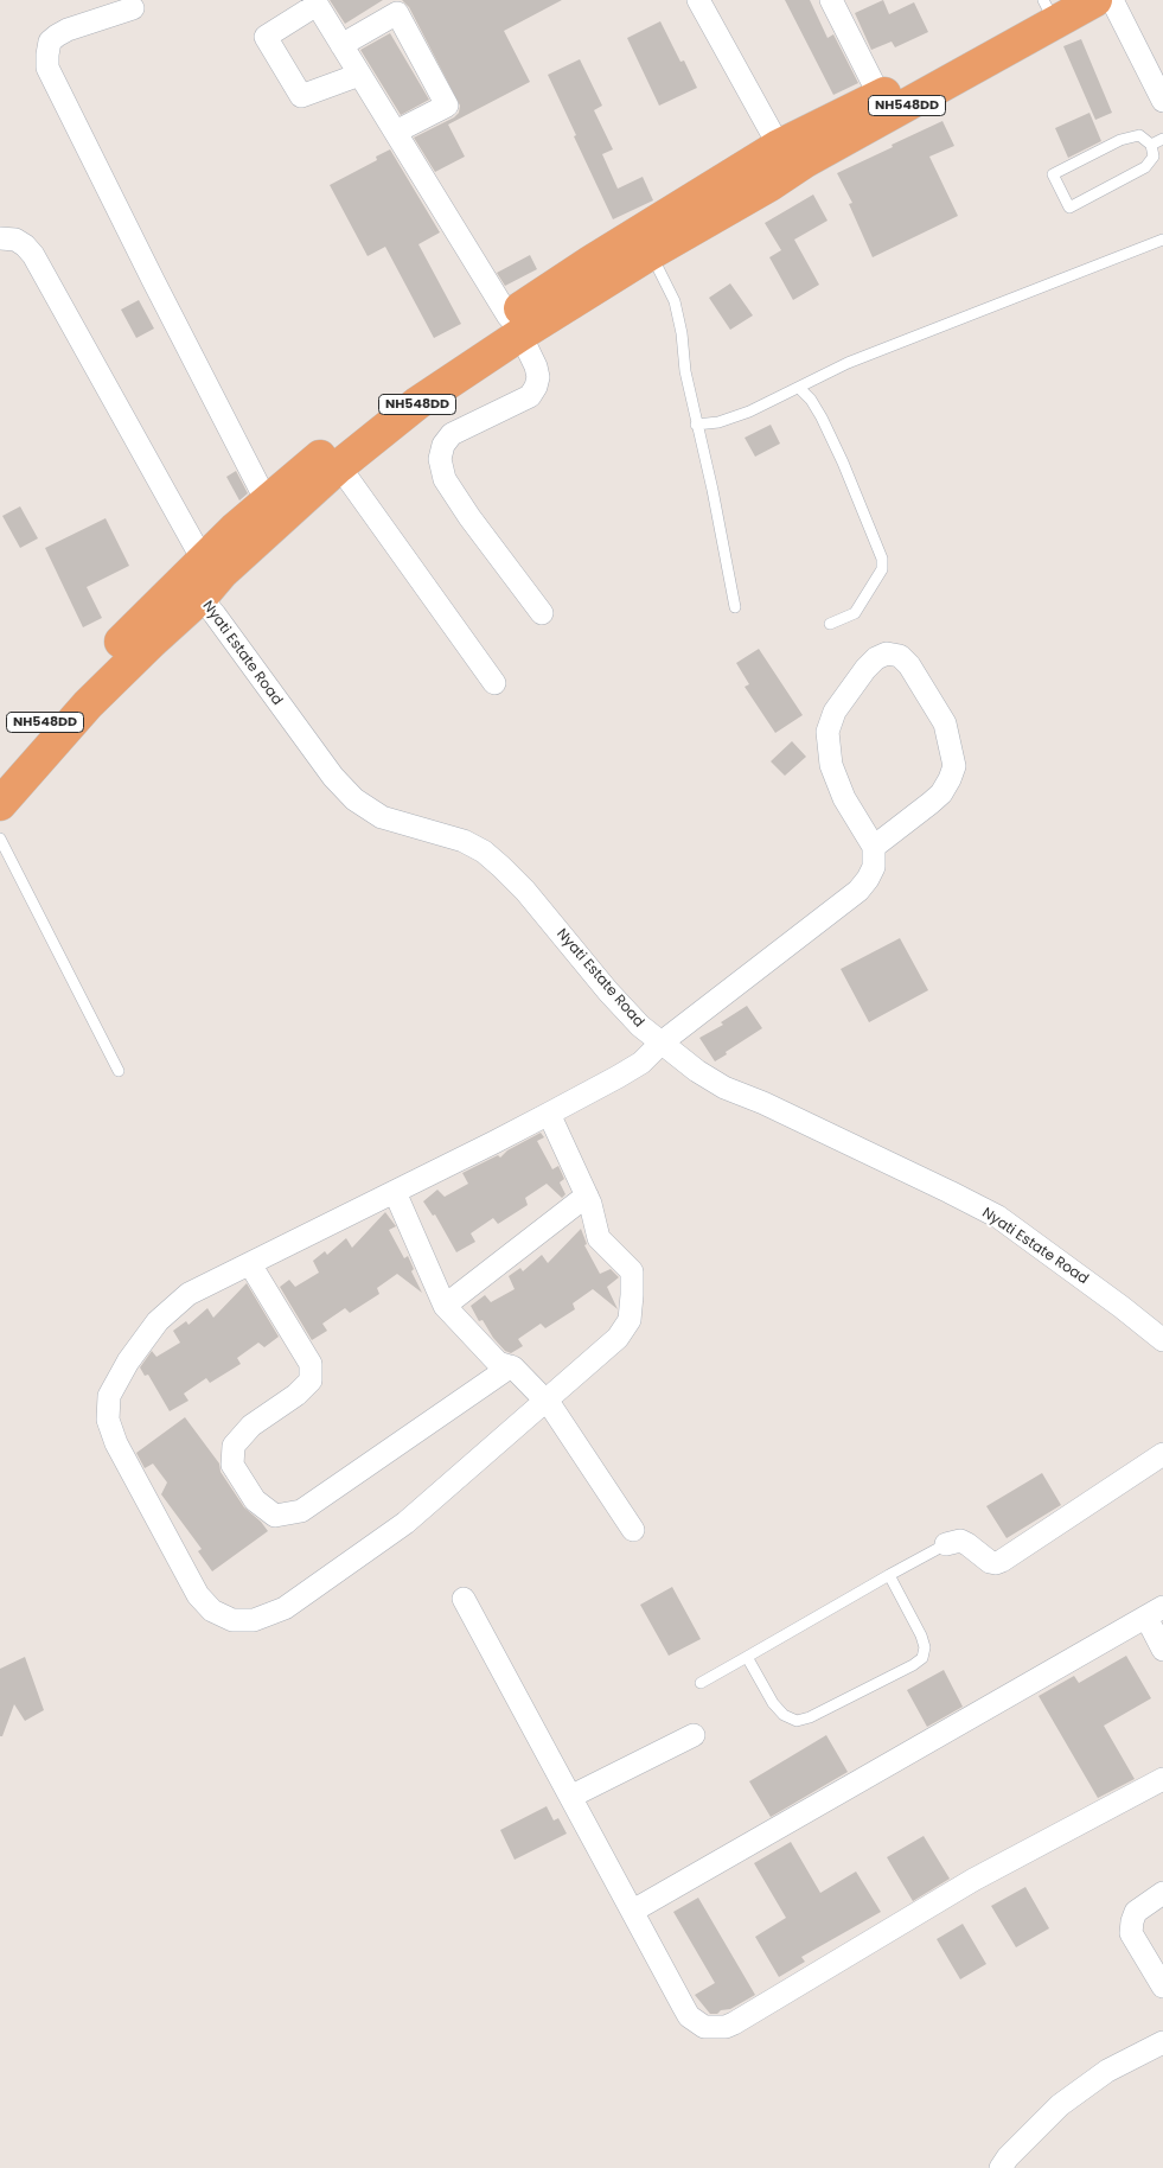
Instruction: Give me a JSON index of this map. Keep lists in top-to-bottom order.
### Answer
{
  "streets": {
    "highway": ["NH548DD"],
    "street": ["Nyati Estate Road"]
  },
  "crossings": [
    ["NH548DD", "Nyati Estate Road"]
  ]
}
